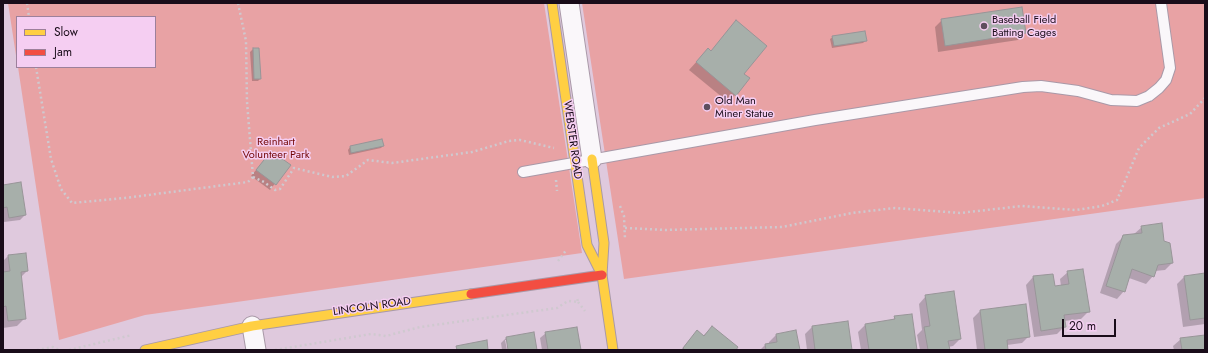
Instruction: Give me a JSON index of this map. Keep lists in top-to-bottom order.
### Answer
{
  "streets": {
    "street": ["WEBSTER ROAD", "LINCOLN ROAD"]
  },
  "crossings": [
    ["WEBSTER ROAD", "LINCOLN ROAD"]
  ],
  "parks": ["Reinhart Volunteer Park"],
  "places": ["Baseball Field Batting Cages", "Old Man Miner Statue"],
  "legend": ["Slow", "Jam"],
  "scale_bar": "20 m"
}
